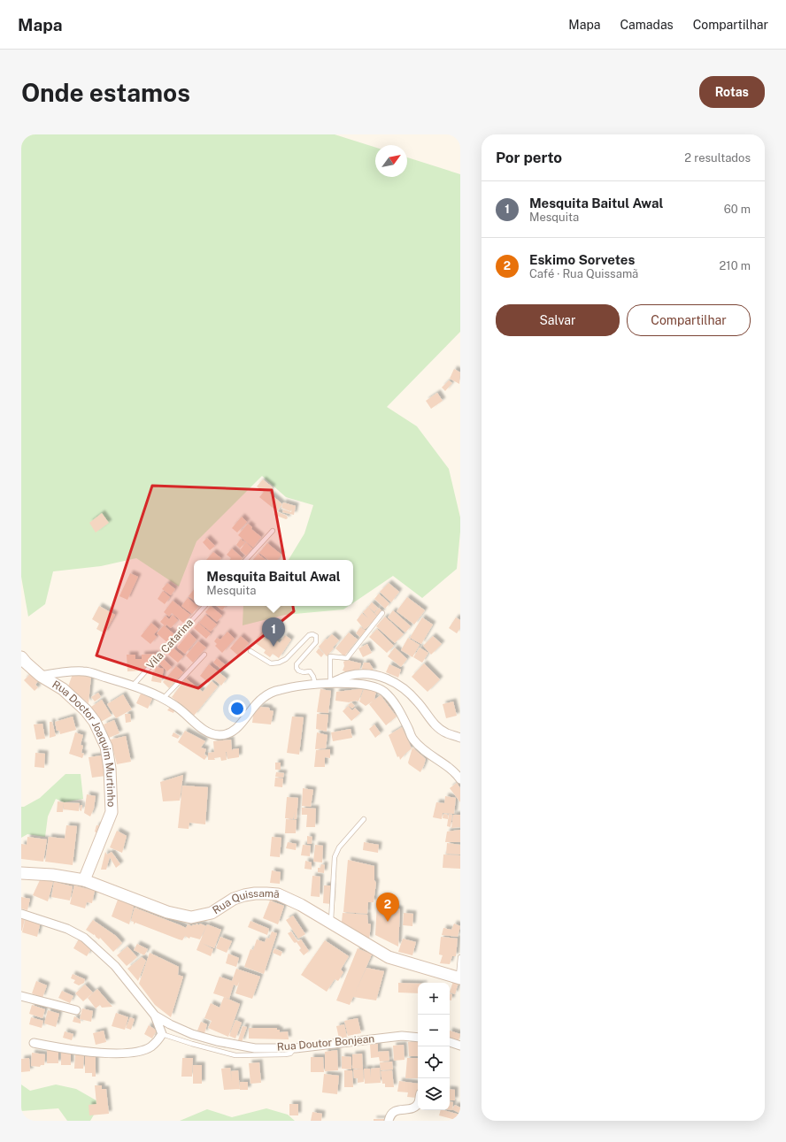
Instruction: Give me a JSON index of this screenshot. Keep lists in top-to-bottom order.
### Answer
{
  "streets": {
    "street": ["Rua Doctor Joaquim Murtinho", "Rua Quissamã", "Rua Doutor Bonjean"],
    "lane": ["Vila Catarina"]
  },
  "crossings": [
    ["Rua Doctor Joaquim Murtinho", "Rua Quissamã"]
  ],
  "north": "top right",
  "page": {
    "header": "Mapa",
    "nav": ["Mapa", "Camadas", "Compartilhar"],
    "buttons": [
      "Rotas",
      ["Salvar", "Compartilhar"]
    ],
    "title": "Onde estamos",
    "heading": ["Por perto", "2 resultados"],
    "list": [
      {
        "mark": "1",
        "name": "Mesquita Baitul Awal",
        "note": "Mesquita",
        "value": "60 m"
      },
      {
        "mark": "2",
        "name": "Eskimo Sorvetes",
        "note": "Café · Rua Quissamã",
        "value": "210 m"
      }
    ],
    "popup": ["Mesquita Baitul Awal", "Mesquita"],
    "pins": ["1", "2"],
    "map_buttons": ["+", "−"]
  }
}
